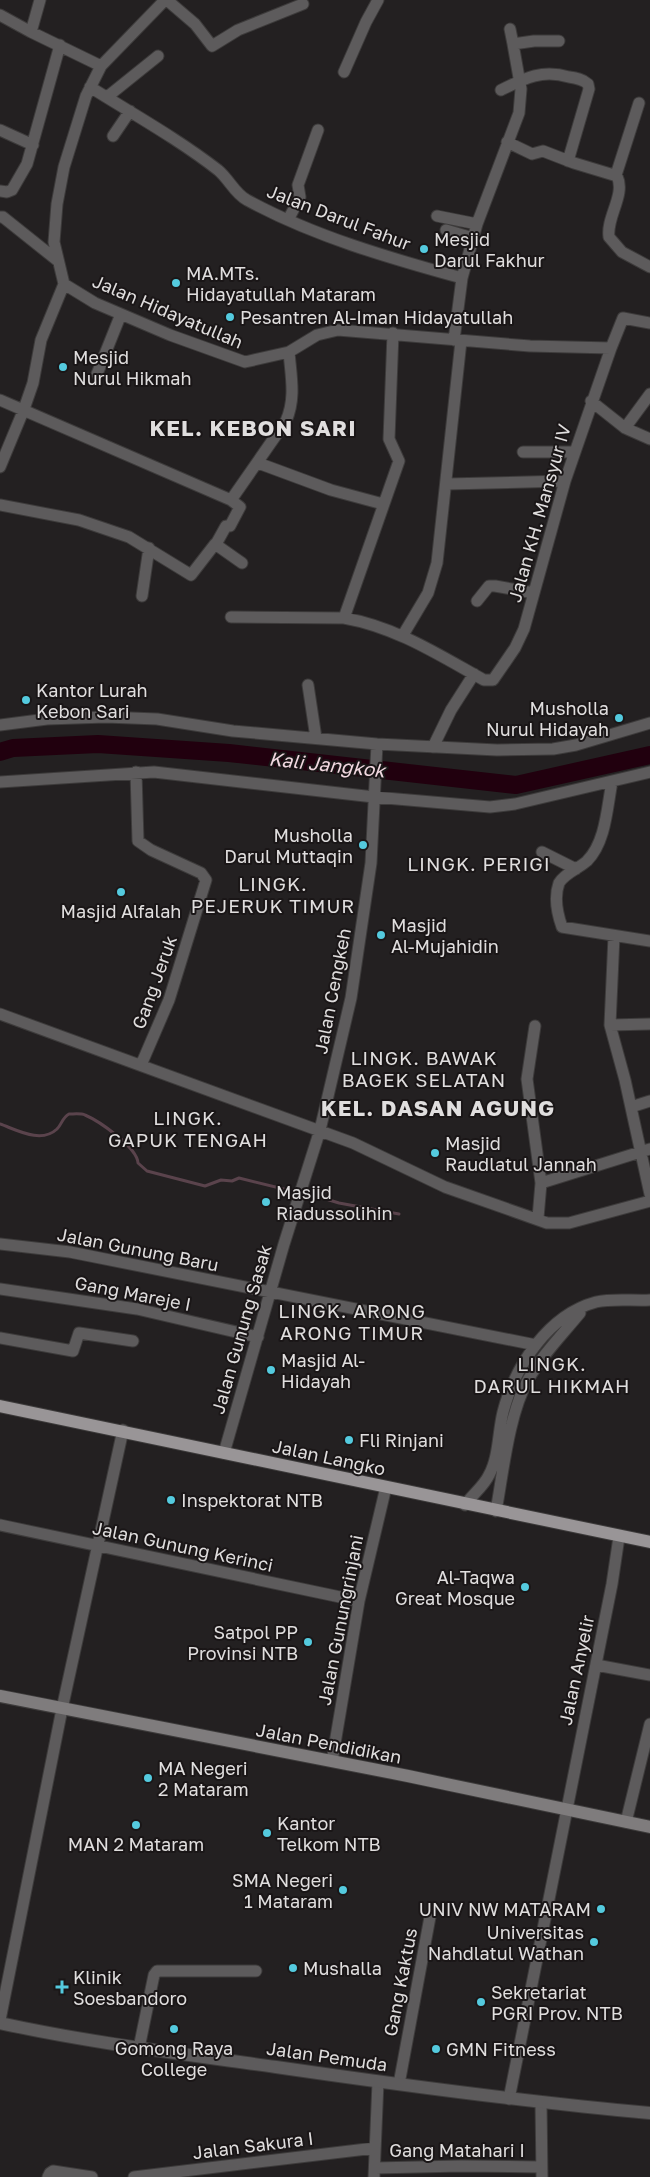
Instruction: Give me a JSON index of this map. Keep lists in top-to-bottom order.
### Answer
{
  "streets": {
    "main road": ["Jalan Langko", "Jalan Pendidikan"],
    "street": [
      "Jalan Darul Fahur",
      "Jalan Hidayatullah",
      "Jalan KH. Mansyur IV",
      "Gang Jeruk",
      "Jalan Cengkeh",
      "Jalan Gunung Baru",
      "Gang Mareje I",
      "Jalan Gunung Sasak",
      "Jalan Gunung Kerinci",
      "Jalan Gunungrinjani",
      "Jalan Anyelir",
      "Gang Kaktus",
      "Jalan Pemuda",
      "Jalan Sakura I",
      "Gang Matahari I"
    ]
  },
  "crossings": [
    ["Jalan Hidayatullah", "Jalan KH. Mansyur IV"],
    ["Jalan Cengkeh", "Jalan Gunung Sasak"],
    ["Jalan Gunung Baru", "Jalan Gunung Sasak"],
    ["Gang Mareje I", "Jalan Gunung Sasak"],
    ["Jalan Gunung Sasak", "Jalan Langko"],
    ["Jalan Langko", "Jalan Gunungrinjani"],
    ["Jalan Langko", "Jalan Anyelir"],
    ["Jalan Gunung Kerinci", "Jalan Gunungrinjani"],
    ["Jalan Gunungrinjani", "Jalan Pendidikan"],
    ["Jalan Anyelir", "Jalan Pendidikan"],
    ["Jalan Anyelir", "Jalan Pemuda"],
    ["Gang Kaktus", "Jalan Pemuda"]
  ],
  "districts": [
    "KEL. KEBON SARI",
    "LINGK. PERIGI",
    "LINGK. PEJERUK TIMUR",
    "LINGK. BAWAK BAGEK SELATAN",
    "KEL. DASAN AGUNG",
    "LINGK. GAPUK TENGAH",
    "LINGK. ARONG ARONG TIMUR",
    "LINGK. DARUL HIKMAH"
  ],
  "water": ["Kali Jangkok"],
  "places": {
    "other": [
      "Mesjid Darul Fakhur",
      "MA.MTs. Hidayatullah Mataram",
      "Pesantren Al-Iman Hidayatullah",
      "Mesjid Nurul Hikmah",
      "Kantor Lurah Kebon Sari",
      "Musholla Nurul Hidayah",
      "Musholla Darul Muttaqin",
      "Masjid Alfalah",
      "Masjid Al-Mujahidin",
      "Masjid Raudlatul Jannah",
      "Masjid Riadussolihin",
      "Masjid Al- Hidayah",
      "Fli Rinjani",
      "Inspektorat NTB",
      "Al-Taqwa Great Mosque",
      "Satpol PP Provinsi NTB",
      "MA Negeri 2 Mataram",
      "MAN 2 Mataram",
      "Kantor Telkom NTB",
      "SMA Negeri 1 Mataram",
      "UNIV NW MATARAM",
      "Universitas Nahdlatul Wathan",
      "Mushalla",
      "Sekretariat PGRI Prov. NTB",
      "Gomong Raya College",
      "GMN Fitness"
    ],
    "health": ["Klinik Soesbandoro"]
  }
}
